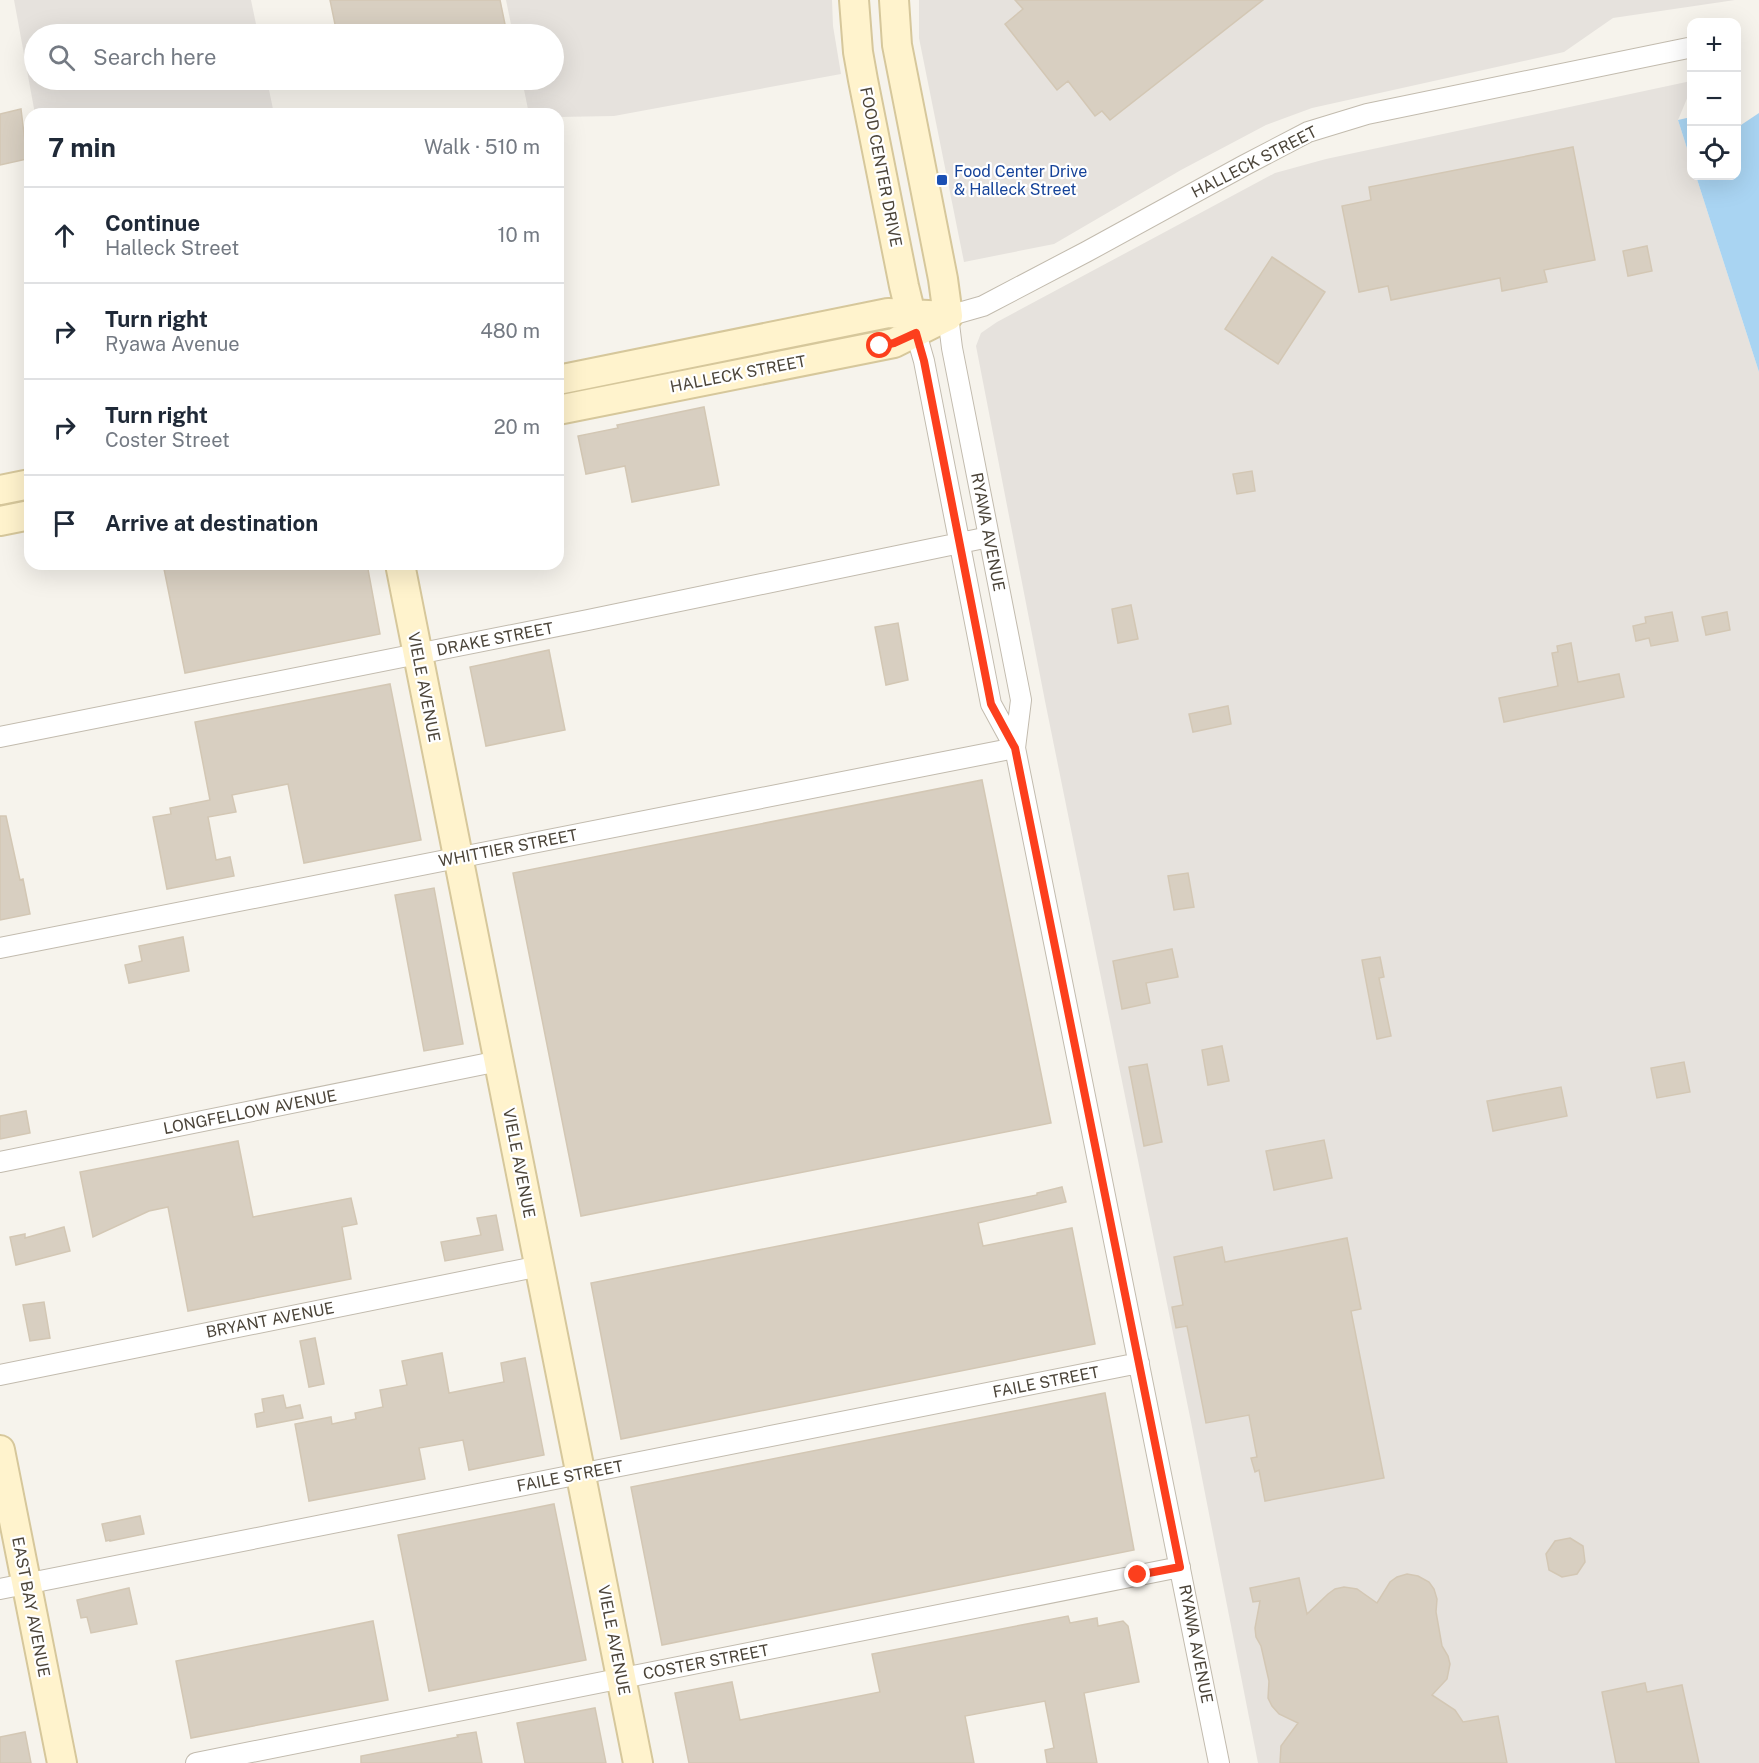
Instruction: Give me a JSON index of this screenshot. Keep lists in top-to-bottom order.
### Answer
{
  "streets": {
    "main road": [
      "HALLECK STREET",
      "FOOD CENTER DRIVE",
      "VIELE AVENUE",
      "EAST BAY AVENUE"
    ],
    "street": [
      "RYAWA AVENUE",
      "DRAKE STREET",
      "WHITTIER STREET",
      "LONGFELLOW AVENUE",
      "BRYANT AVENUE",
      "FAILE STREET",
      "COSTER STREET"
    ]
  },
  "crossings": [
    ["HALLECK STREET", "FOOD CENTER DRIVE"],
    ["HALLECK STREET", "RYAWA AVENUE"],
    ["FOOD CENTER DRIVE", "RYAWA AVENUE"],
    ["RYAWA AVENUE", "DRAKE STREET"],
    ["RYAWA AVENUE", "WHITTIER STREET"],
    ["RYAWA AVENUE", "FAILE STREET"],
    ["RYAWA AVENUE", "COSTER STREET"],
    ["DRAKE STREET", "VIELE AVENUE"],
    ["VIELE AVENUE", "WHITTIER STREET"],
    ["VIELE AVENUE", "LONGFELLOW AVENUE"],
    ["VIELE AVENUE", "BRYANT AVENUE"],
    ["VIELE AVENUE", "FAILE STREET"],
    ["VIELE AVENUE", "COSTER STREET"],
    ["FAILE STREET", "EAST BAY AVENUE"]
  ],
  "places": {
    "transit": ["Food Center Drive & Halleck Street"]
  },
  "page": {
    "map_buttons": ["+", "−"],
    "search": "Search here",
    "heading": ["7 min", "Walk · 510 m"],
    "list": [
      ["Continue", "Halleck Street", "10 m"],
      ["Turn right", "Ryawa Avenue", "480 m"],
      ["Turn right", "Coster Street", "20 m"],
      "Arrive at destination"
    ]
  }
}
